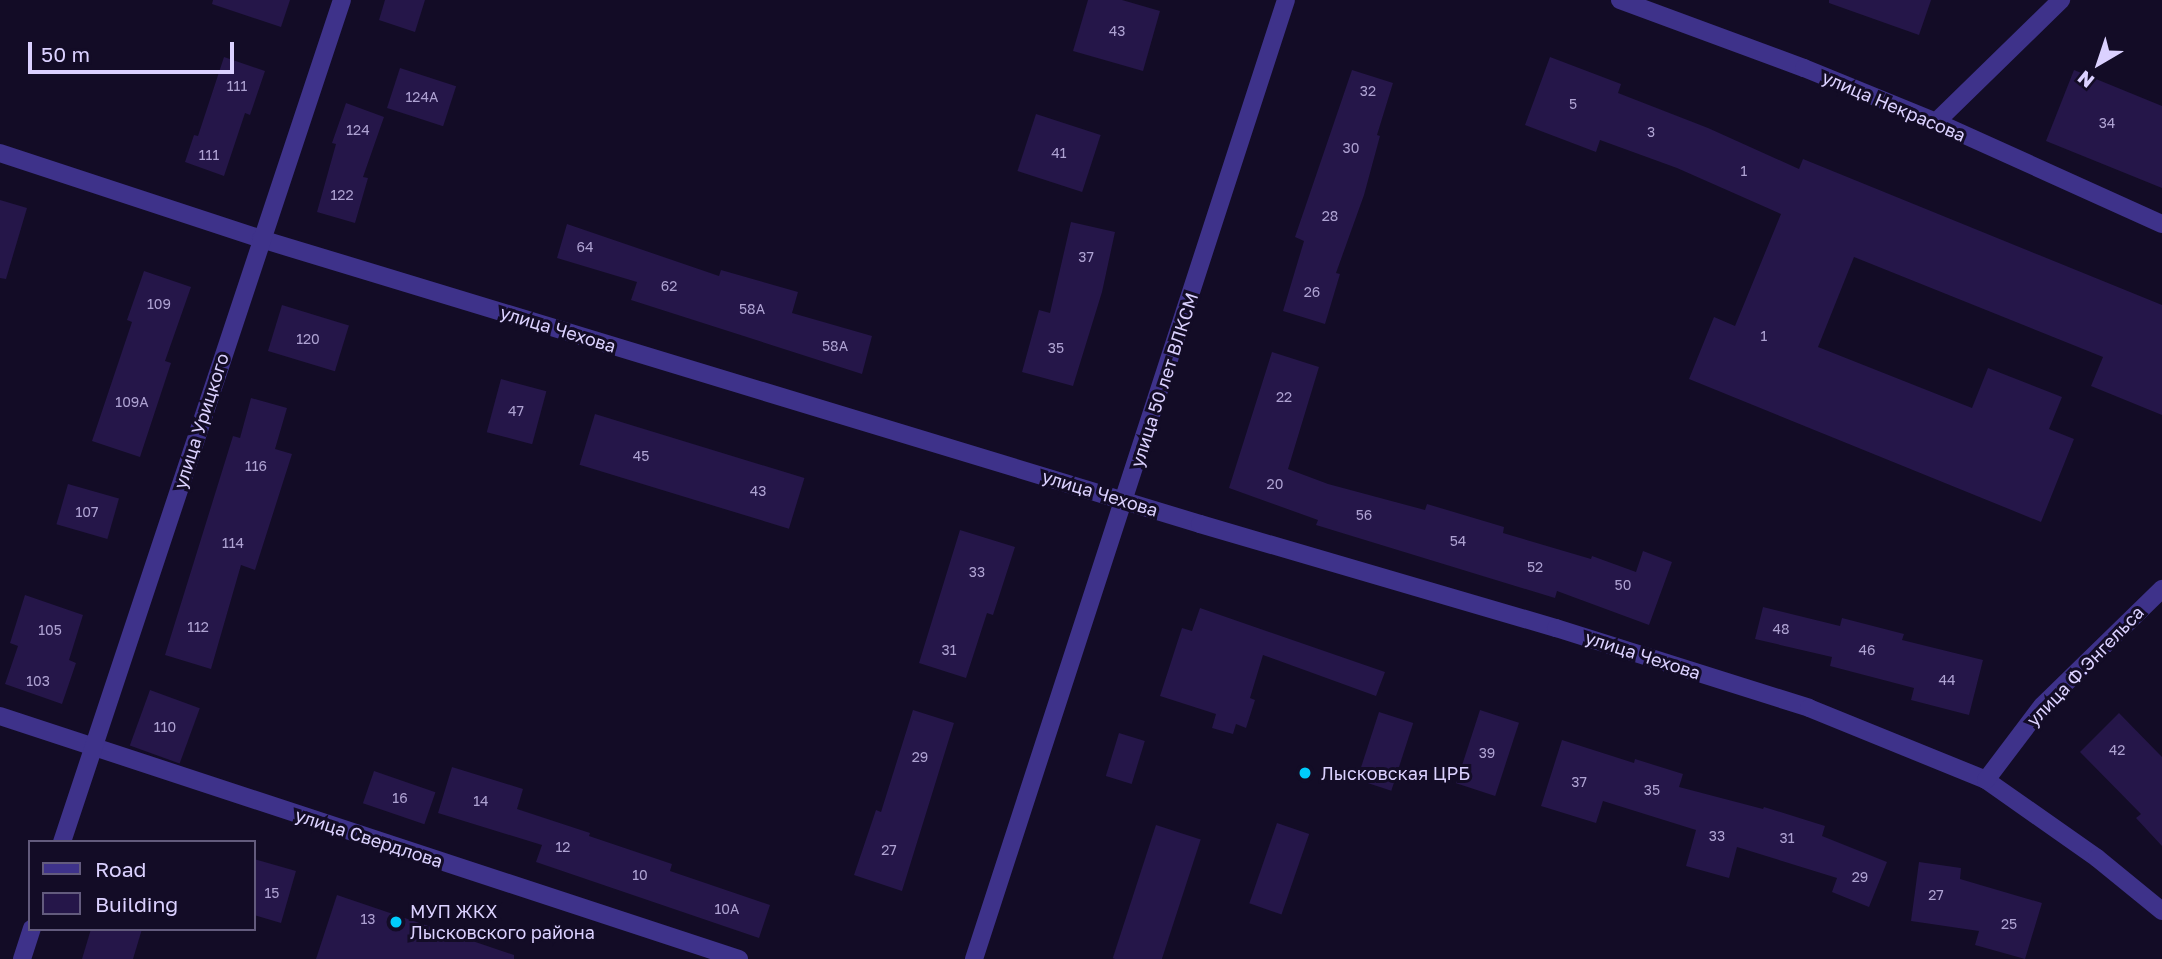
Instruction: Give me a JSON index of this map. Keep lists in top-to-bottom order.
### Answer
{
  "streets": {
    "street": [
      "улица Некрасова",
      "улица Чехова",
      "улица 50 лет ВЛКСМ",
      "улица Урицкого",
      "улица Ф.Энгельса",
      "улица Свердлова"
    ]
  },
  "crossings": [
    ["улица Чехова", "улица 50 лет ВЛКСМ"],
    ["улица Чехова", "улица Урицкого"],
    ["улица Чехова", "улица Ф.Энгельса"],
    ["улица Урицкого", "улица Свердлова"]
  ],
  "places": ["Лысковская ЦРБ", "МУП ЖКХ Лысковского района"],
  "house_numbers": [
    "43",
    "111",
    "32",
    "124А",
    "5",
    "34",
    "124",
    "3",
    "30",
    "41",
    "111",
    "1",
    "122",
    "28",
    "64",
    "37",
    "62",
    "26",
    "109",
    "58А",
    "1",
    "120",
    "58А",
    "35",
    "22",
    "109А",
    "47",
    "45",
    "116",
    "20",
    "43",
    "107",
    "56",
    "54",
    "114",
    "52",
    "33",
    "50",
    "112",
    "48",
    "105",
    "31",
    "46",
    "44",
    "103",
    "110",
    "42",
    "39",
    "29",
    "37",
    "35",
    "16",
    "14",
    "33",
    "31",
    "12",
    "27",
    "10",
    "29",
    "15",
    "27",
    "10А",
    "13",
    "25"
  ],
  "legend": ["Road", "Building"],
  "scale_bar": "50 m",
  "north": "bottom left"
}
